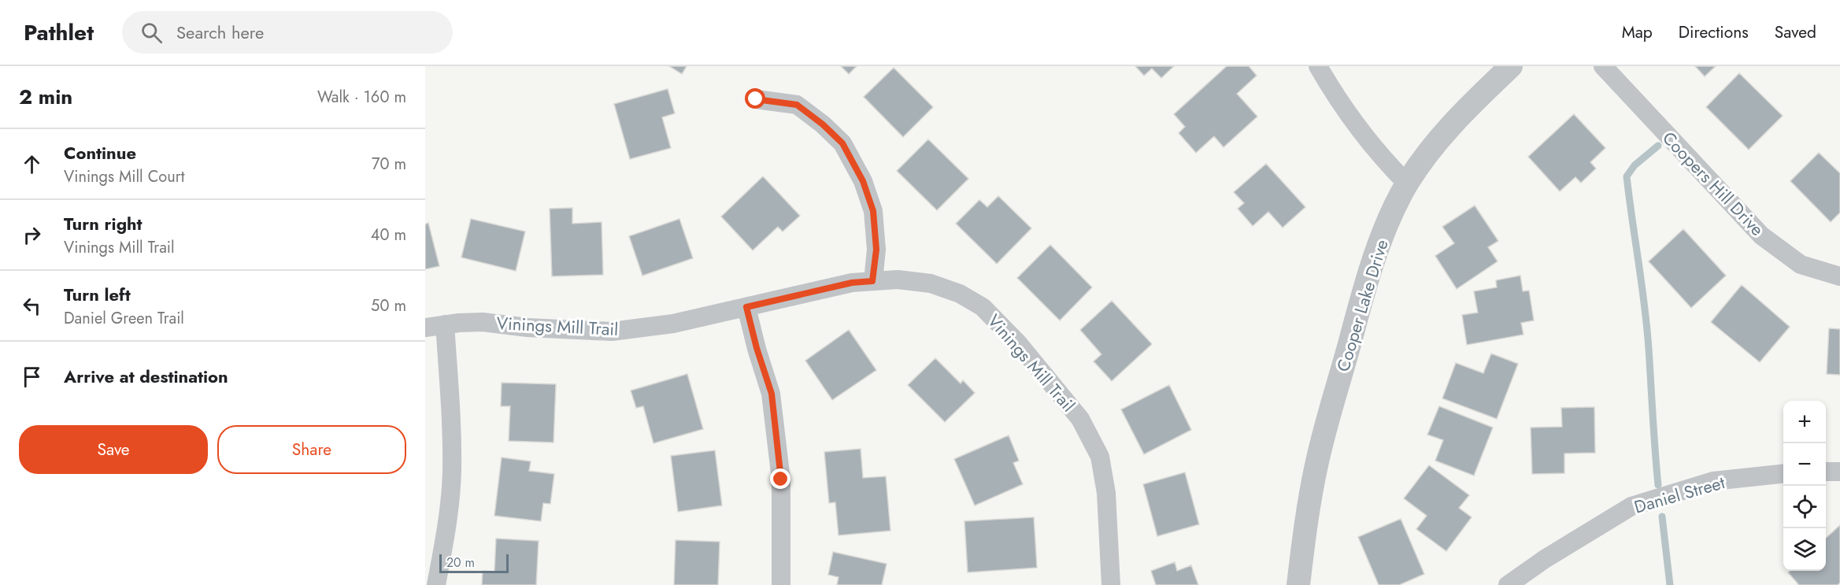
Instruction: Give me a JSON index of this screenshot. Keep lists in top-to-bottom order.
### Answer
{
  "streets": {
    "street": [
      "Coopers Hill Drive",
      "Cooper Lake Drive",
      "Vinings Mill Trail",
      "Daniel Street"
    ]
  },
  "scale_bar": "20 m",
  "page": {
    "header": "Pathlet",
    "search": "Search here",
    "nav": ["Map", "Directions", "Saved"],
    "heading": ["2 min", "Walk · 160 m"],
    "list": [
      ["Continue", "Vinings Mill Court", "70 m"],
      ["Turn right", "Vinings Mill Trail", "40 m"],
      ["Turn left", "Daniel Green Trail", "50 m"],
      "Arrive at destination"
    ],
    "map_buttons": ["+", "−"],
    "buttons": ["Save", "Share"],
    "scale": "20 m"
  }
}
